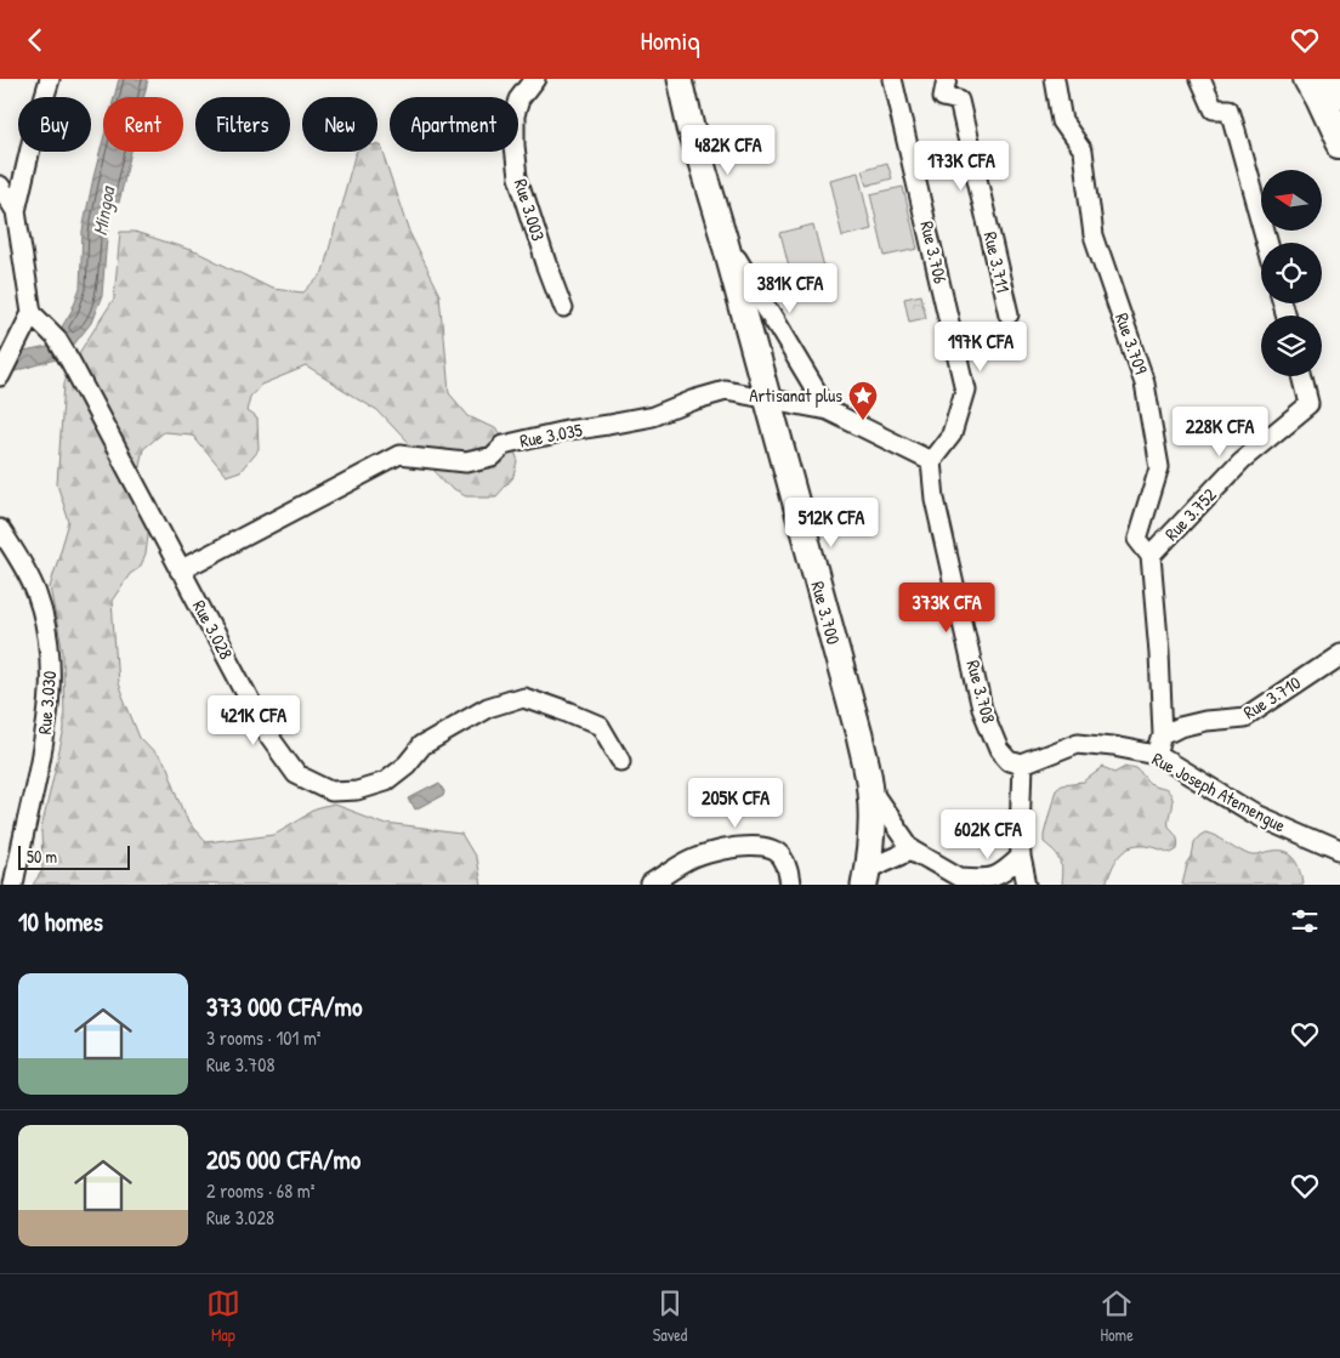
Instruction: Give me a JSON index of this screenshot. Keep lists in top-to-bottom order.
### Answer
{
  "streets": {
    "main road": ["Rue 3.700"],
    "street": [
      "Rue 3.003",
      "Rue 3.706",
      "Rue 3.711",
      "Rue 3.709",
      "Rue 3.035",
      "Rue 3.752",
      "Rue 3.028",
      "Rue 3.708",
      "Rue 3.710",
      "Rue 3.030",
      "Rue Joseph Atemengue"
    ]
  },
  "crossings": [
    ["Rue 3.706", "Rue 3.708"],
    ["Rue 3.709", "Rue 3.752"],
    ["Rue 3.709", "Rue 3.710"],
    ["Rue 3.709", "Rue Joseph Atemengue"],
    ["Rue 3.035", "Rue 3.700"],
    ["Rue 3.035", "Rue 3.028"],
    ["Rue 3.708", "Rue Joseph Atemengue"]
  ],
  "water": ["Mingoa"],
  "places": {
    "place": ["Artisanat plus"]
  },
  "scale_bar": "50 m",
  "north": "left",
  "page": {
    "header": "Homiq",
    "chip": [
      "Buy",
      "Rent",
      "Filters",
      "New",
      "Apartment"
    ],
    "price": [
      "482K CFA",
      "173K CFA",
      "381K CFA",
      "197K CFA",
      "228K CFA",
      "512K CFA",
      "373K CFA",
      "421K CFA",
      "205K CFA",
      "602K CFA"
    ],
    "scale": "50 m",
    "heading": "10 homes",
    "list": [
      {
        "name": "373 000 CFA/mo",
        "note": "3 rooms · 101 m² · Rue 3.708"
      },
      {
        "name": "205 000 CFA/mo",
        "note": "2 rooms · 68 m² · Rue 3.028"
      }
    ],
    "tabs": ["Map", "Saved", "Home"]
  }
}
